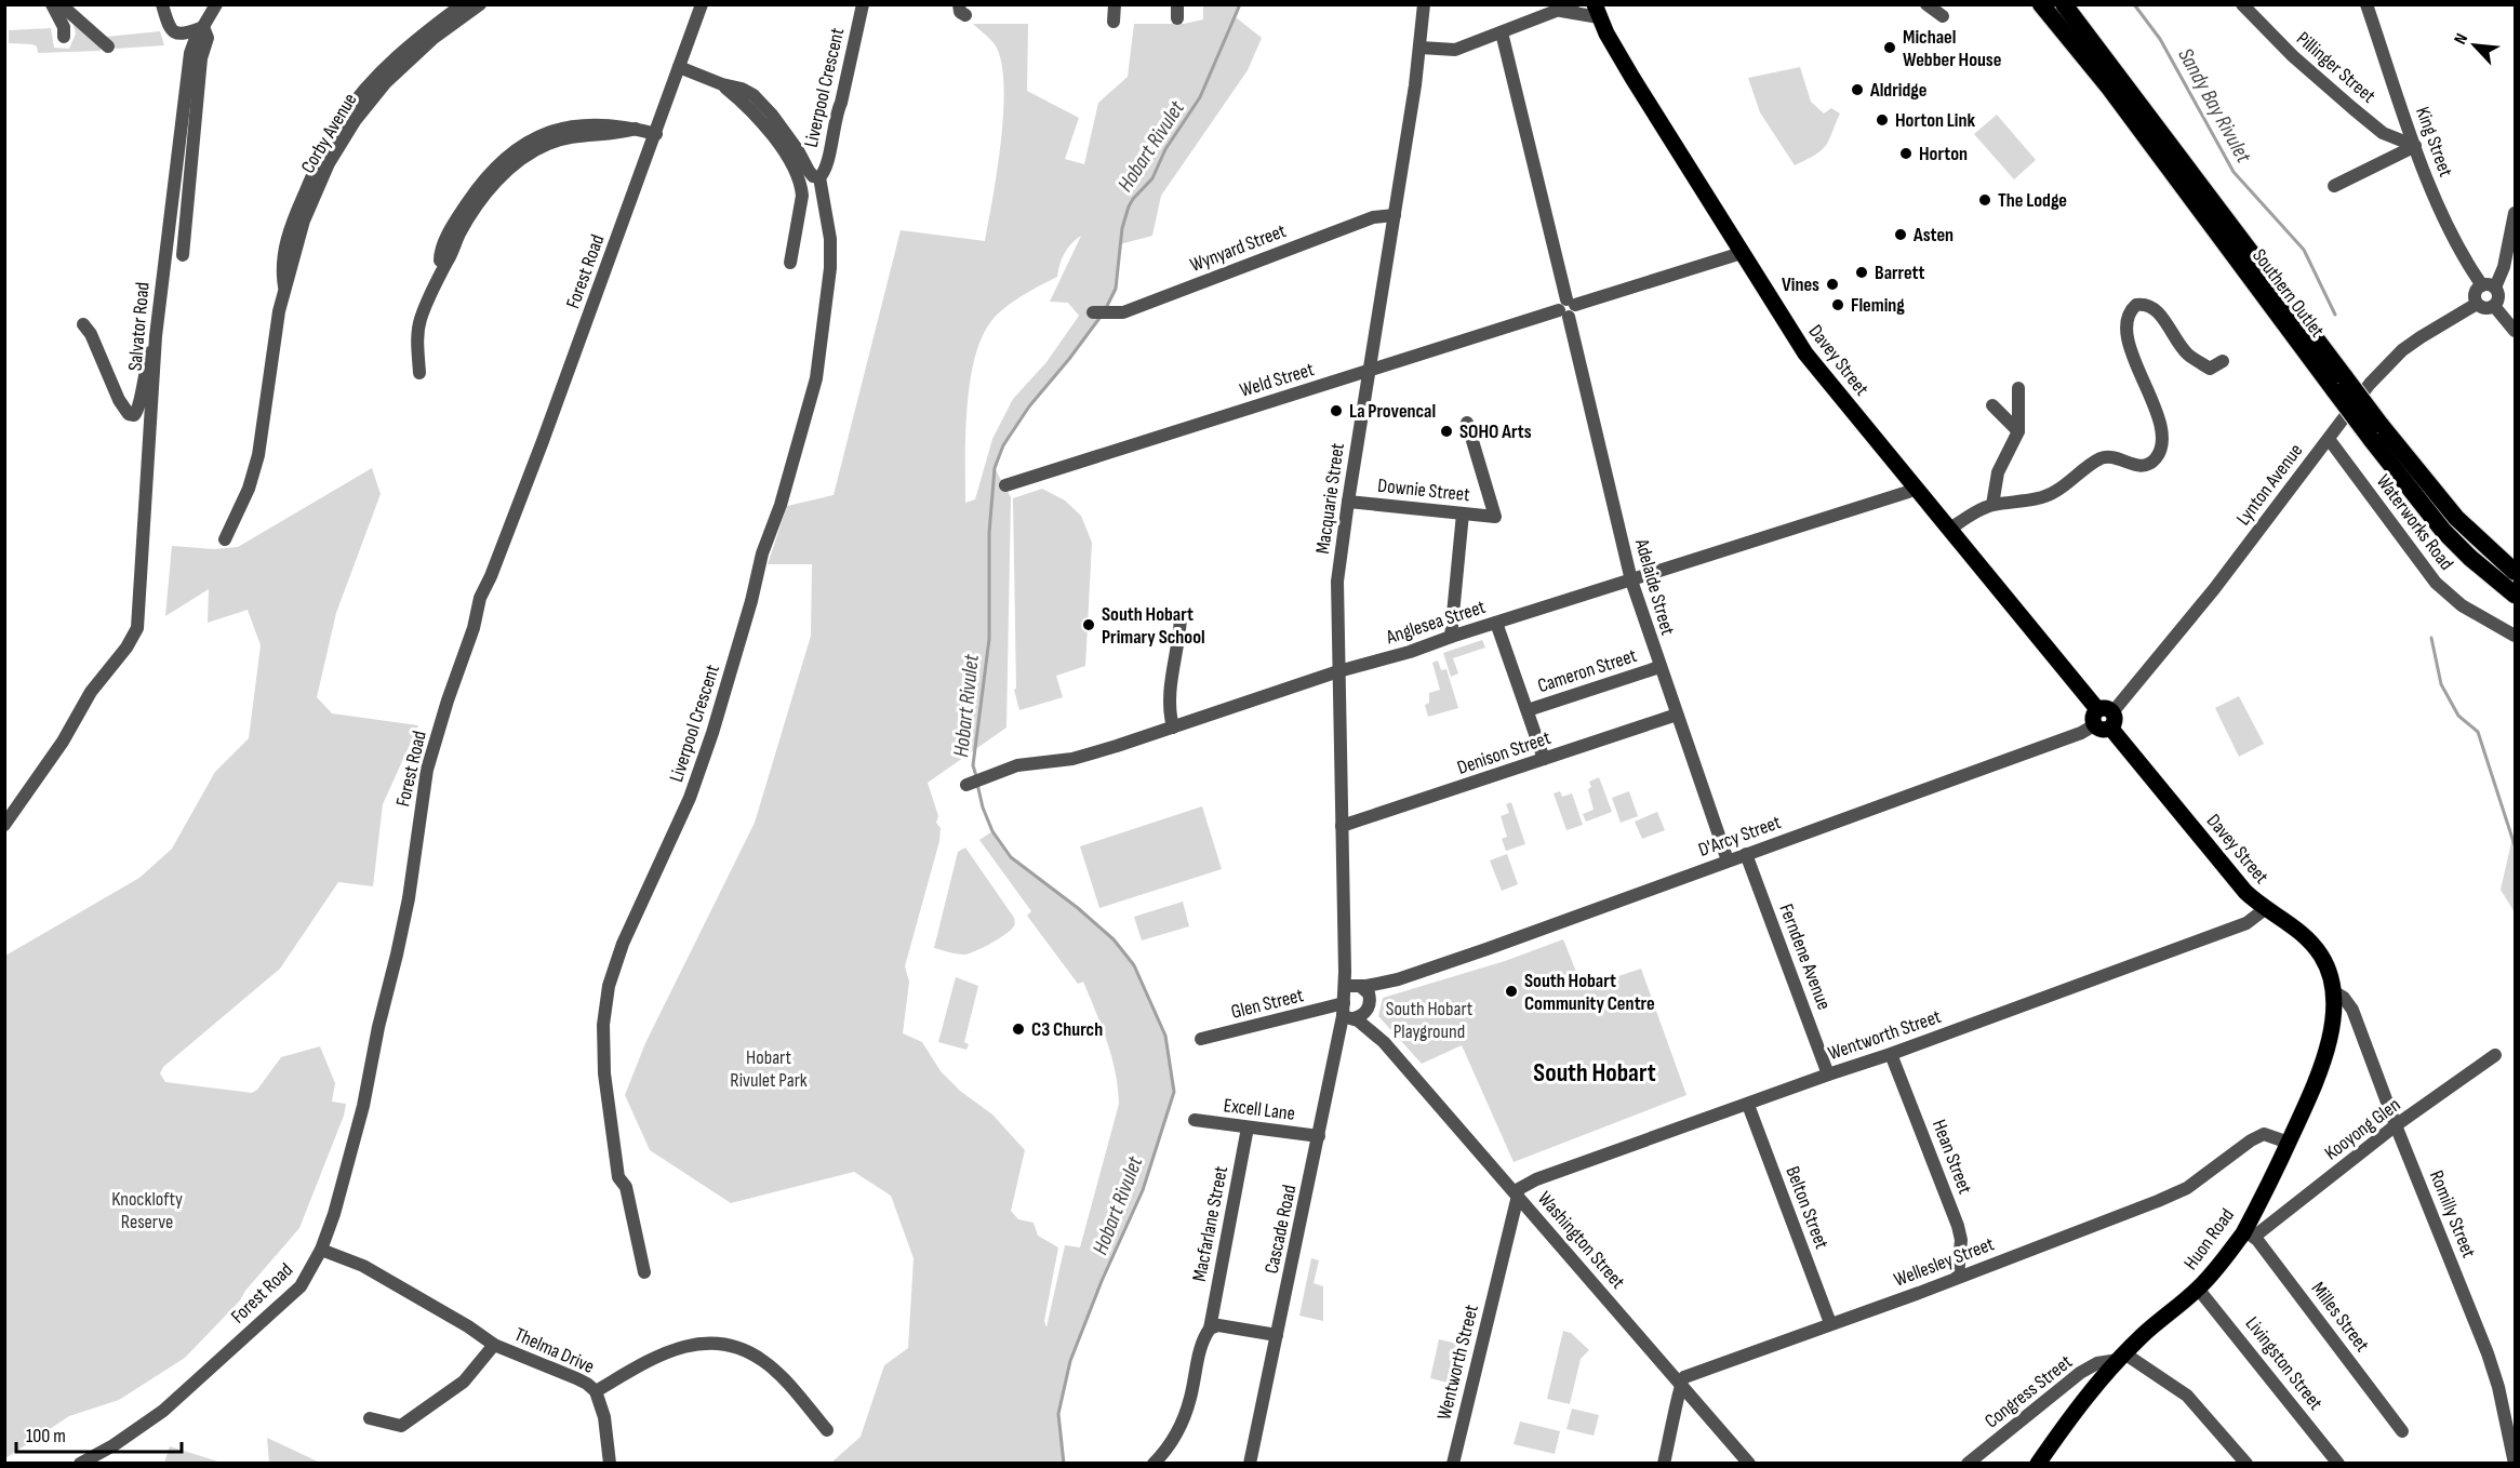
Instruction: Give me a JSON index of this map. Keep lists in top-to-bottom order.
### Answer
{
  "streets": {
    "highway": ["Southern Outlet"],
    "main road": ["Davey Street", "Huon Road"],
    "street": [
      "Pillinger Street",
      "Liverpool Crescent",
      "Corby Avenue",
      "King Street",
      "Wynyard Street",
      "Forest Road",
      "Salvator Road",
      "Weld Street",
      "Lynton Avenue",
      "Downie Street",
      "Macquarie Street",
      "Waterworks Road",
      "Adelaide Street",
      "Anglesea Street",
      "Cameron Street",
      "Denison Street",
      "D'Arcy Street",
      "Ferndene Avenue",
      "Glen Street",
      "Wentworth Street",
      "Excell Lane",
      "Kooyong Glen",
      "Hean Street",
      "Belton Street",
      "Romilly Street",
      "Macfarlane Street",
      "Cascade Road",
      "Washington Street",
      "Wellesley Street",
      "Milles Street",
      "Thelma Drive",
      "Livingston Street",
      "Congress Street"
    ]
  },
  "crossings": [
    ["Pillinger Street", "King Street"],
    ["Liverpool Crescent", "Forest Road"],
    ["King Street", "Lynton Avenue"],
    ["Wynyard Street", "Macquarie Street"],
    ["Forest Road", "Thelma Drive"],
    ["Davey Street", "Weld Street"],
    ["Davey Street", "Lynton Avenue"],
    ["Davey Street", "Anglesea Street"],
    ["Davey Street", "D'Arcy Street"],
    ["Davey Street", "Wentworth Street"],
    ["Davey Street", "Romilly Street"],
    ["Davey Street", "Huon Road"],
    ["Weld Street", "Macquarie Street"],
    ["Weld Street", "Adelaide Street"],
    ["Lynton Avenue", "Waterworks Road"],
    ["Lynton Avenue", "D'Arcy Street"],
    ["Downie Street", "Macquarie Street"],
    ["Macquarie Street", "Anglesea Street"],
    ["Macquarie Street", "Denison Street"],
    ["Macquarie Street", "D'Arcy Street"],
    ["Macquarie Street", "Glen Street"],
    ["Macquarie Street", "Cascade Road"],
    ["Macquarie Street", "Washington Street"],
    ["Adelaide Street", "Anglesea Street"],
    ["Adelaide Street", "Cameron Street"],
    ["Adelaide Street", "Denison Street"],
    ["Adelaide Street", "D'Arcy Street"],
    ["D'Arcy Street", "Ferndene Avenue"],
    ["D'Arcy Street", "Washington Street"],
    ["Ferndene Avenue", "Wentworth Street"],
    ["Glen Street", "Cascade Road"],
    ["Glen Street", "Washington Street"],
    ["Wentworth Street", "Hean Street"],
    ["Wentworth Street", "Belton Street"],
    ["Wentworth Street", "Washington Street"],
    ["Excell Lane", "Macfarlane Street"],
    ["Excell Lane", "Cascade Road"],
    ["Kooyong Glen", "Romilly Street"],
    ["Kooyong Glen", "Huon Road"],
    ["Kooyong Glen", "Milles Street"],
    ["Hean Street", "Wellesley Street"],
    ["Belton Street", "Wellesley Street"],
    ["Romilly Street", "Huon Road"],
    ["Cascade Road", "Washington Street"],
    ["Huon Road", "Wellesley Street"],
    ["Huon Road", "Milles Street"],
    ["Huon Road", "Livingston Street"],
    ["Huon Road", "Congress Street"],
    ["Washington Street", "Wellesley Street"]
  ],
  "districts": ["South Hobart"],
  "water": ["Sandy Bay Rivulet", "Hobart Rivulet"],
  "parks": ["South Hobart Playground", "Hobart Rivulet Park", "Knocklofty Reserve"],
  "places": [
    "Michael Webber House",
    "Aldridge",
    "Horton Link",
    "Horton",
    "The Lodge",
    "Asten",
    "Barrett",
    "Vines",
    "Fleming",
    "La Provencal",
    "SOHO Arts",
    "South Hobart Primary School",
    "South Hobart Community Centre",
    "C3 Church"
  ],
  "scale_bar": "100 m",
  "north": "top left"
}
